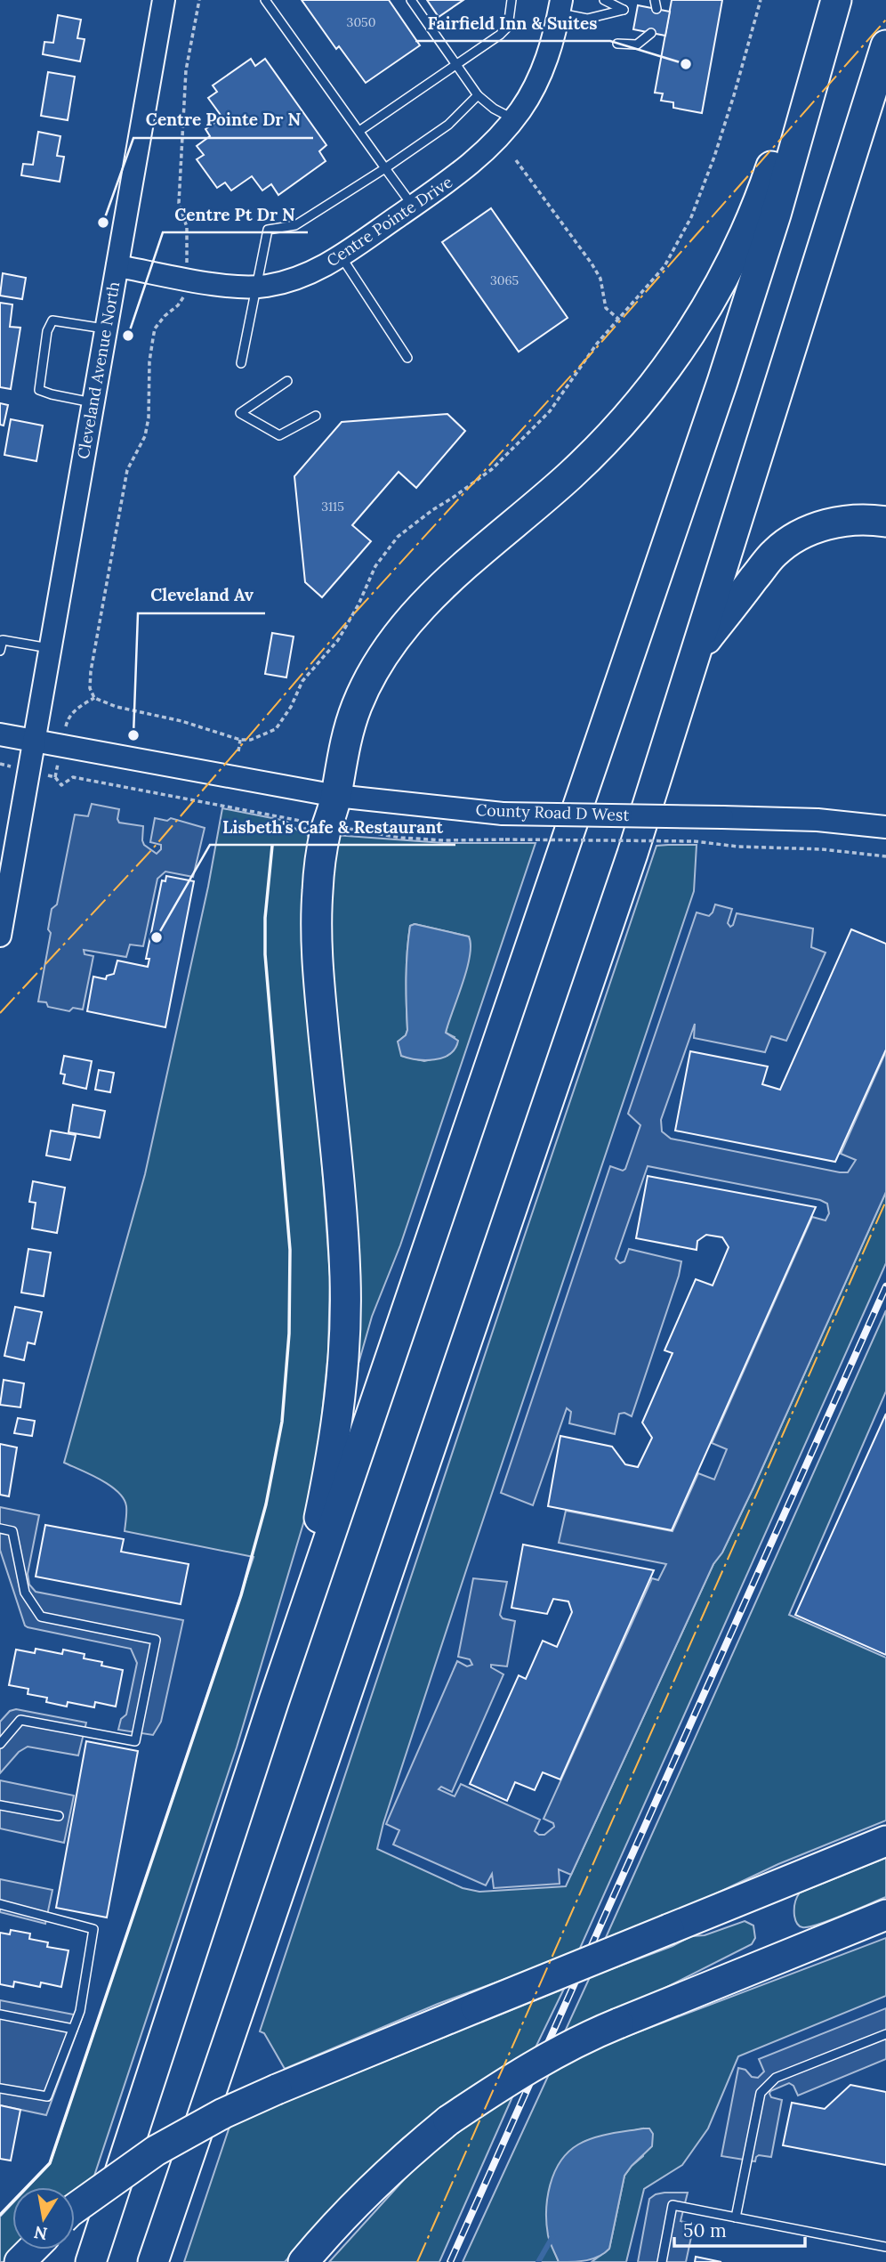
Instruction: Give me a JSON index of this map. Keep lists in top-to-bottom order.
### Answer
{
  "streets": {
    "street": ["Centre Pointe Drive", "Cleveland Avenue North", "County Road D West"]
  },
  "crossings": [
    ["Centre Pointe Drive", "Cleveland Avenue North"],
    ["Cleveland Avenue North", "County Road D West"]
  ],
  "places": [
    "Fairfield Inn & Suites",
    "Centre Pointe Dr N",
    "Centre Pt Dr N",
    "Cleveland Av",
    "Lisbeth's Cafe & Restaurant"
  ],
  "house_numbers": ["3050", "3065", "3115"],
  "scale_bar": "50 m",
  "north": "bottom"
}
